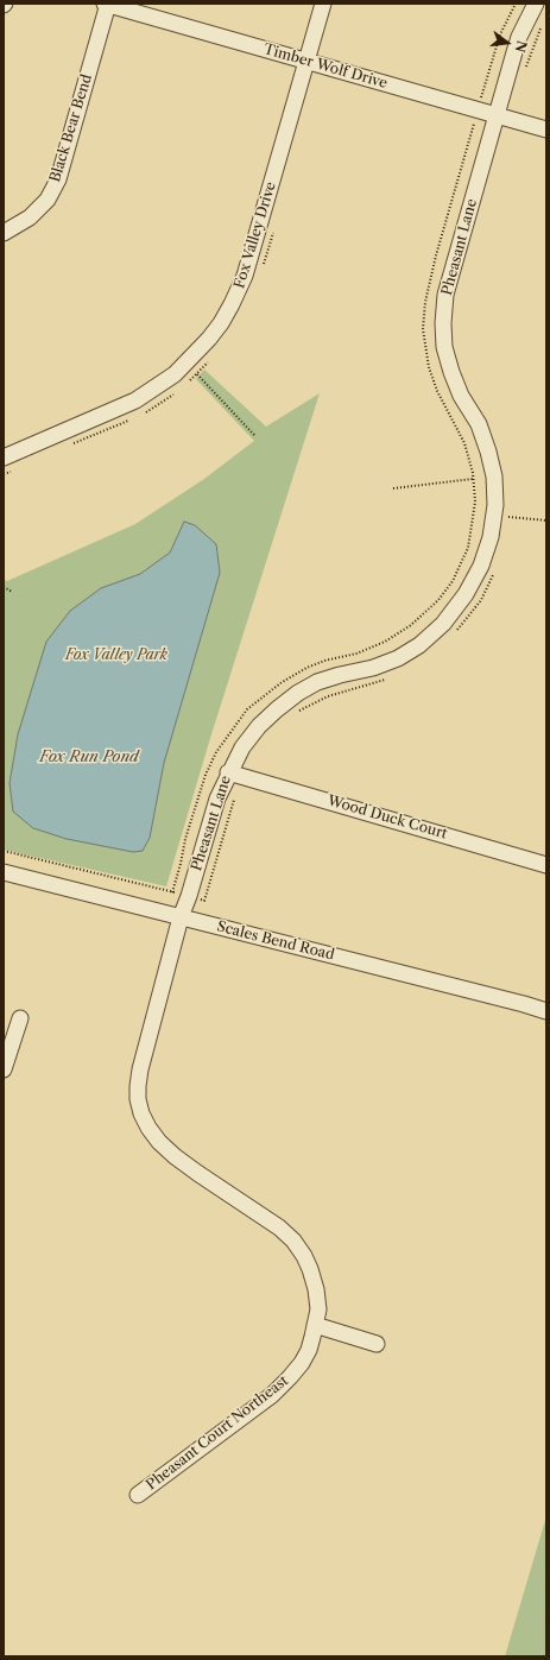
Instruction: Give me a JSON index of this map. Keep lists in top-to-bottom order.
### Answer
{
  "streets": {
    "street": [
      "Timber Wolf Drive",
      "Black Bear Bend",
      "Fox Valley Drive",
      "Pheasant Lane",
      "Wood Duck Court",
      "Scales Bend Road",
      "Pheasant Court Northeast"
    ]
  },
  "crossings": [
    ["Timber Wolf Drive", "Black Bear Bend"],
    ["Timber Wolf Drive", "Fox Valley Drive"],
    ["Timber Wolf Drive", "Pheasant Lane"],
    ["Pheasant Lane", "Wood Duck Court"],
    ["Pheasant Lane", "Scales Bend Road"],
    ["Pheasant Lane", "Pheasant Court Northeast"],
    ["Scales Bend Road", "Pheasant Court Northeast"]
  ],
  "water": ["Fox Run Pond"],
  "parks": ["Fox Valley Park"],
  "north": "right"
}
